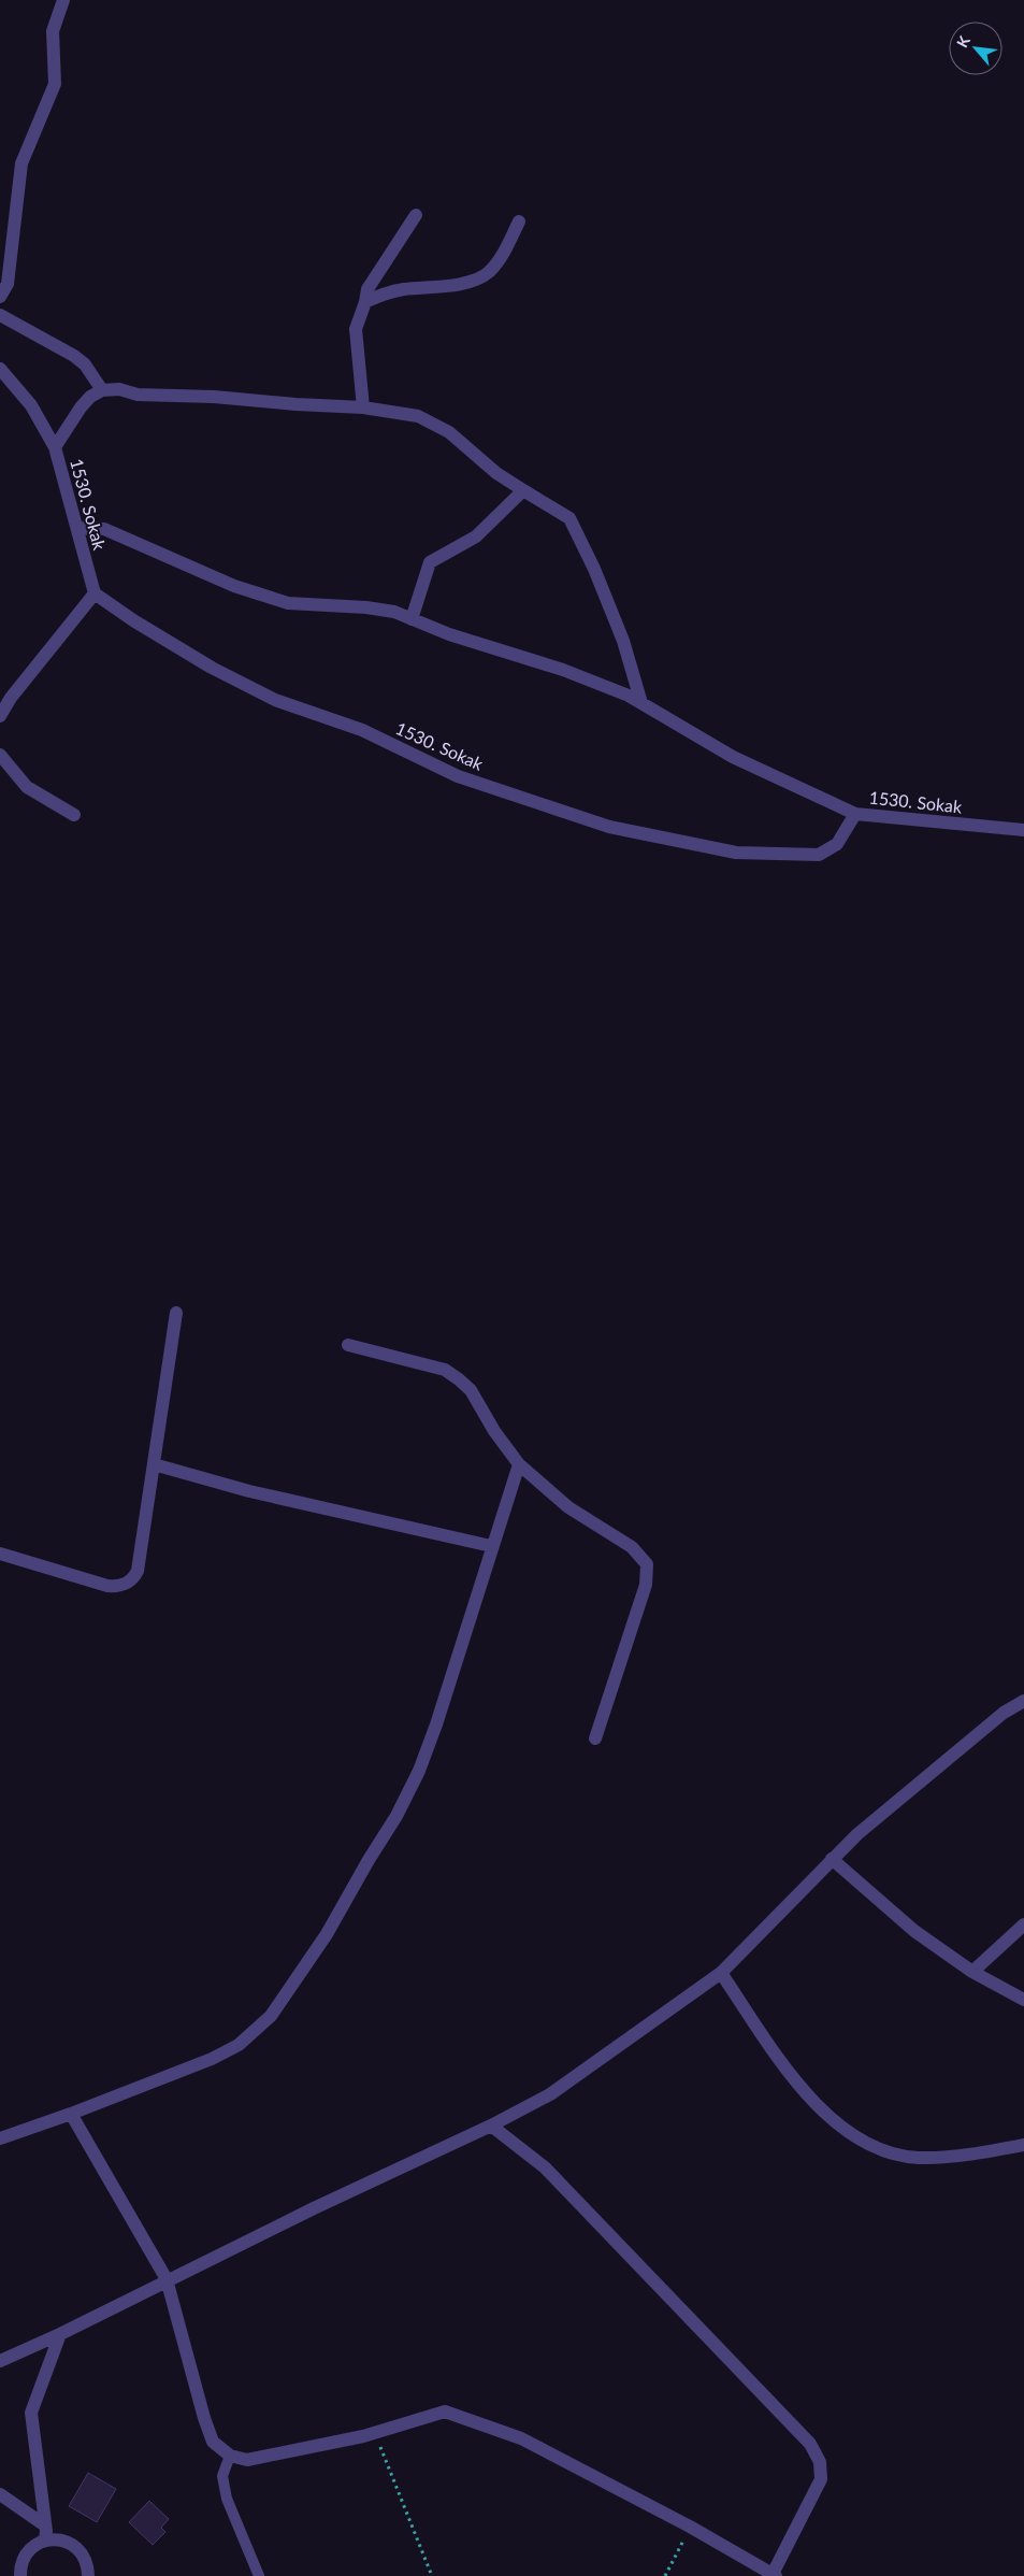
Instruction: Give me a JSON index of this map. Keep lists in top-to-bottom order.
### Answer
{
  "streets": {
    "street": ["1530. Sokak"]
  },
  "north": "top left"
}
